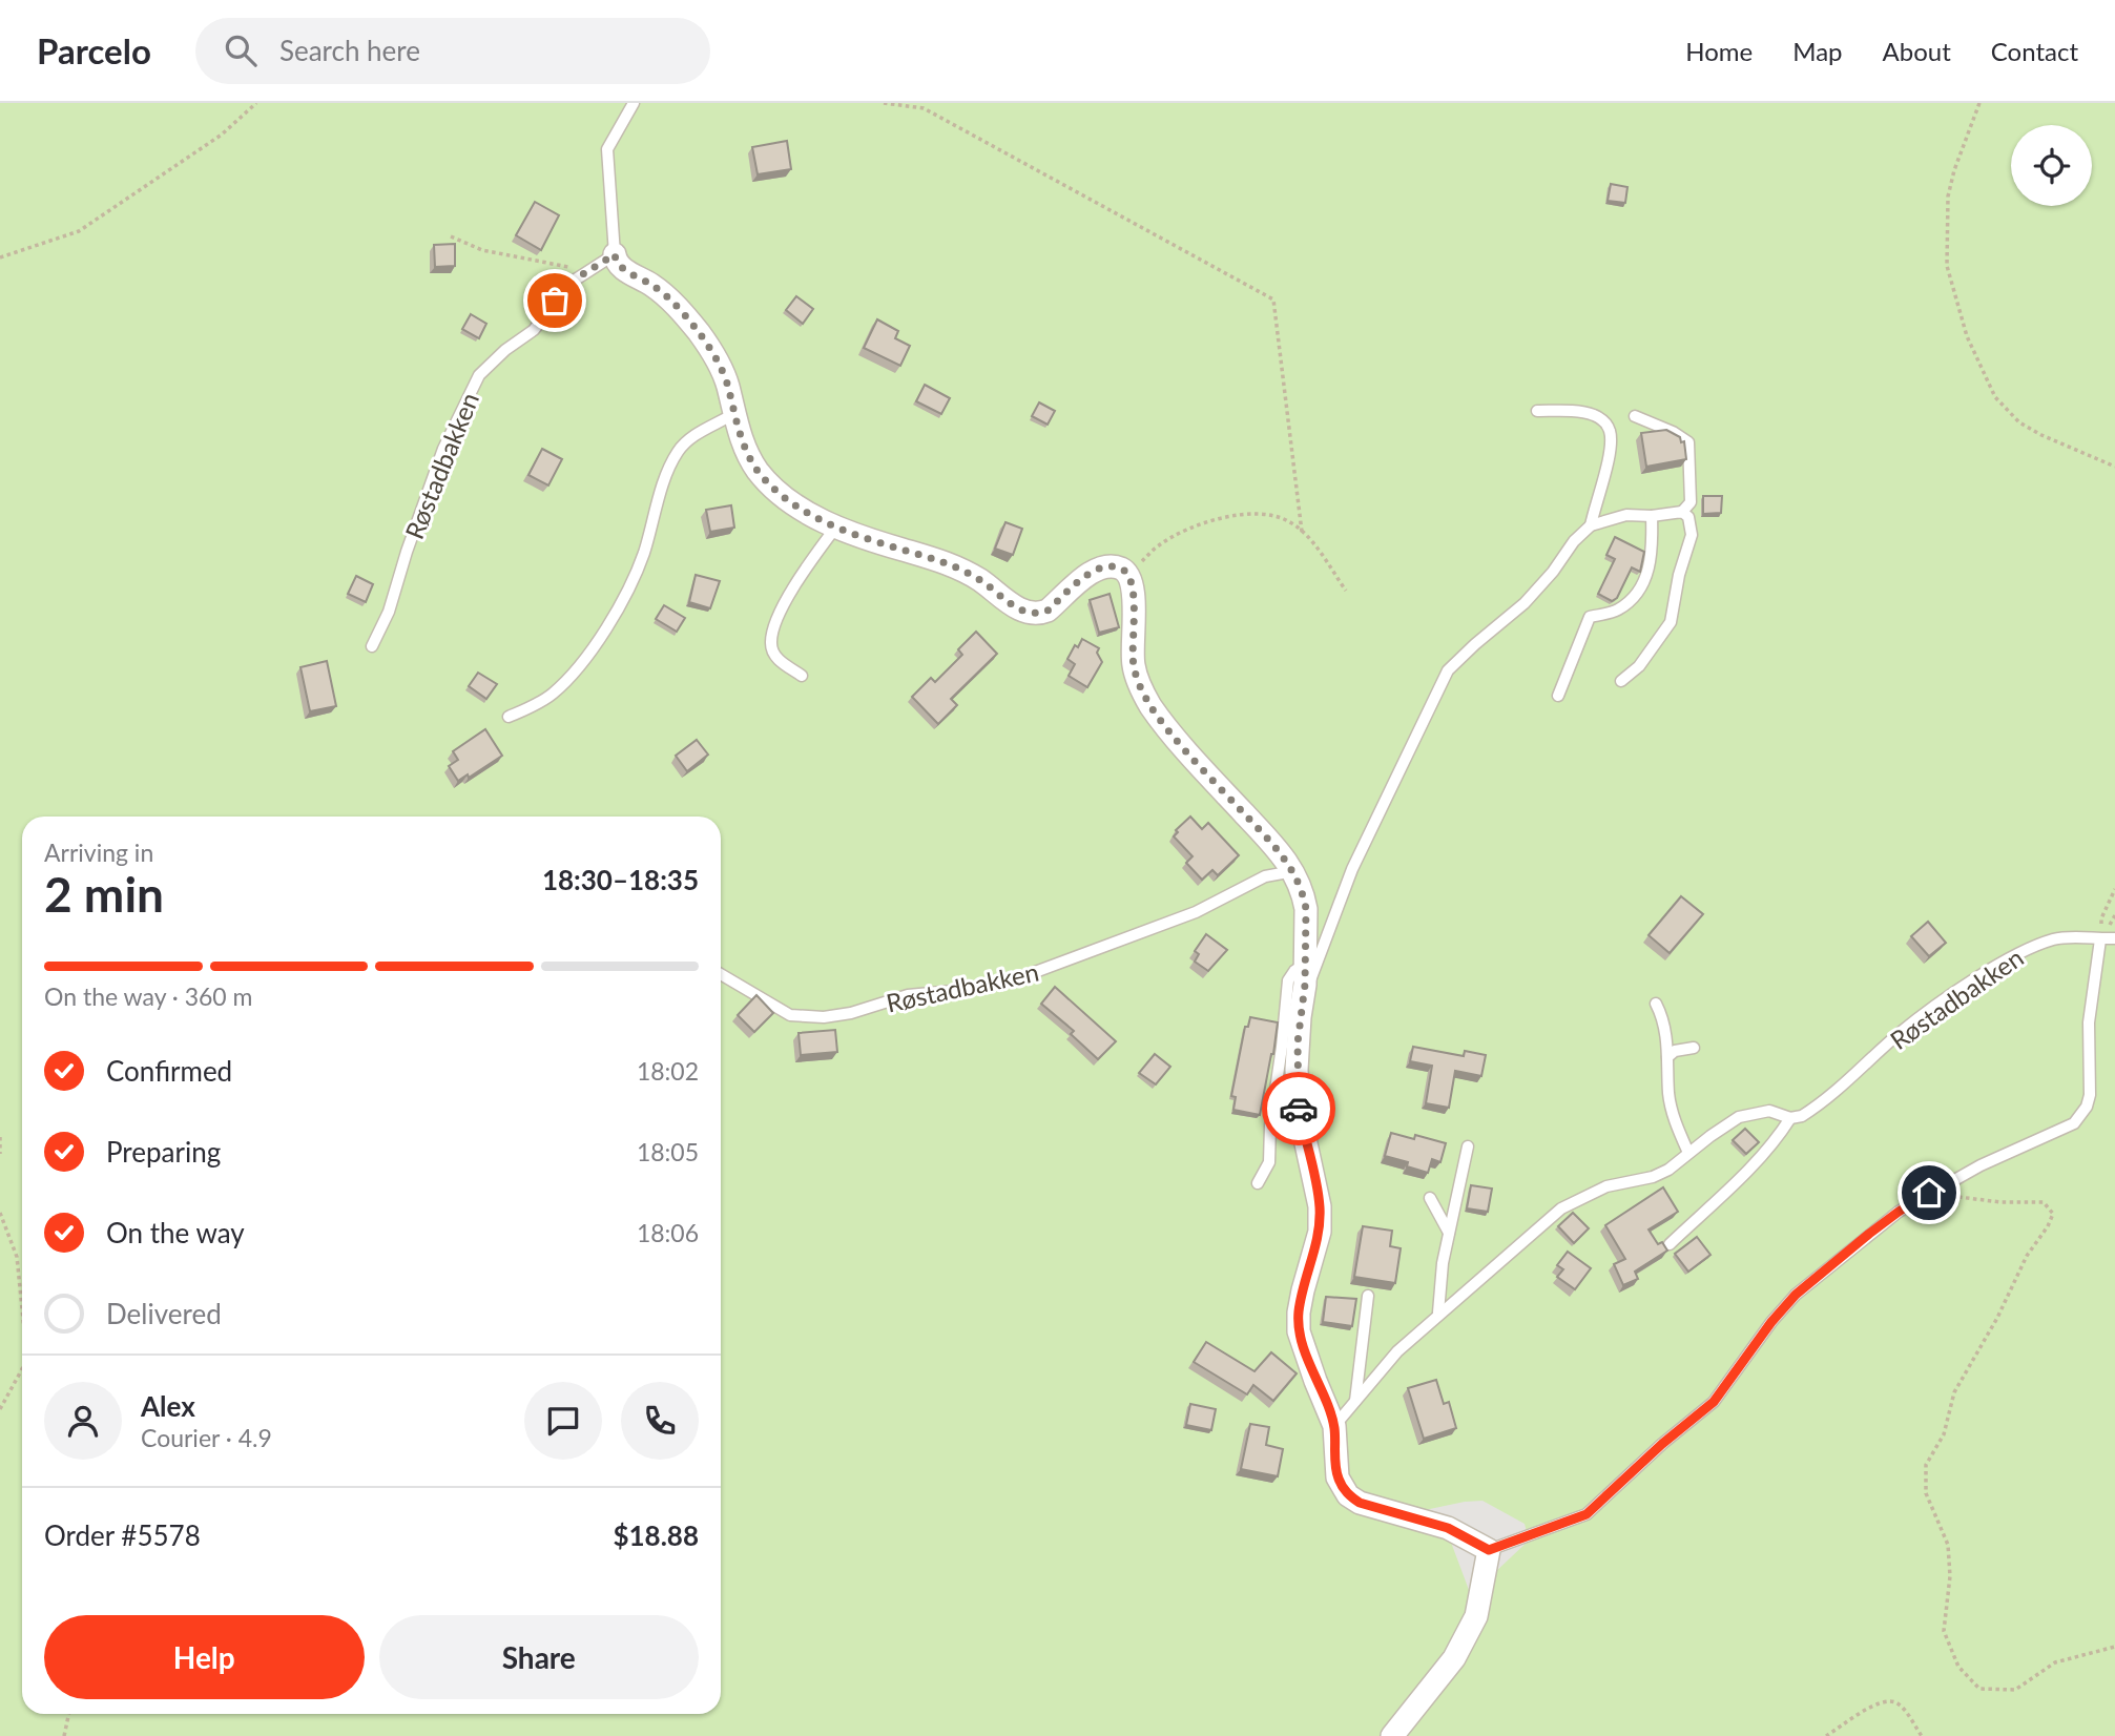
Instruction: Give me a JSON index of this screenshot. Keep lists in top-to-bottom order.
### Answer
{
  "streets": {
    "lane": ["Røstadbakken"]
  },
  "page": {
    "header": "Parcelo",
    "search": "Search here",
    "nav": [
      "Home",
      "Map",
      "About",
      "Contact"
    ],
    "heading": ["2 min", "Arriving in", "18:30–18:35"],
    "panel": [
      "Alex",
      "Courier · 4.9",
      "Order #5578",
      "$18.88"
    ],
    "bar": "On the way · 360 m",
    "list": [
      ["Confirmed", "18:02"],
      ["Preparing", "18:05"],
      ["On the way", "18:06"],
      "Delivered"
    ],
    "buttons": ["Help", "Share"]
  }
}
